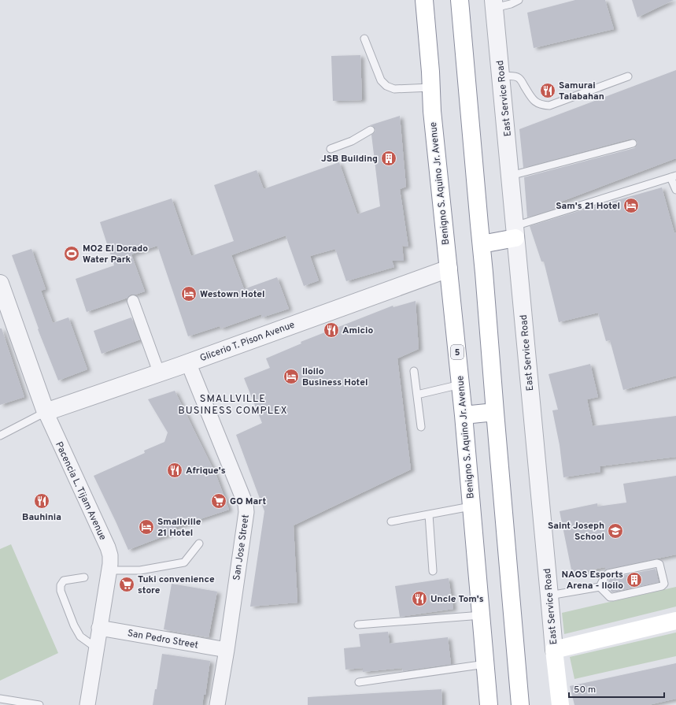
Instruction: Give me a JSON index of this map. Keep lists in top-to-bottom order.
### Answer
{
  "streets": {
    "main road": ["East Service Road", "Benigno S. Aquino Jr. Avenue", "5"],
    "street": [
      "Glicerio T. Pison Avenue",
      "Pacencia L. Tijam Avenue",
      "San Jose Street",
      "San Pedro Street"
    ]
  },
  "crossings": [
    ["Benigno S. Aquino Jr. Avenue", "Glicerio T. Pison Avenue"],
    ["Glicerio T. Pison Avenue", "Pacencia L. Tijam Avenue"],
    ["Glicerio T. Pison Avenue", "San Jose Street"],
    ["Pacencia L. Tijam Avenue", "San Pedro Street"],
    ["San Jose Street", "San Pedro Street"]
  ],
  "districts": ["SMALLVILLE BUSINESS COMPLEX"],
  "places": {
    "restaurant": [
      "Samurai Talabahan",
      "Amicio",
      "Afrique's",
      "Bauhinia",
      "Uncle Tom's"
    ],
    "building": ["JSB Building", "NAOS Esports Arena - Iloilo"],
    "hotel": [
      "Sam's 21 Hotel",
      "Westown Hotel",
      "Iloilo Business Hotel",
      "Smallville 21 Hotel"
    ],
    "sports": ["MO2 El Dorado Water Park"],
    "supermarket": ["GO Mart", "Tuki convenience store"],
    "school or university": ["Saint Joseph School"]
  },
  "scale_bar": "50 m"
}
